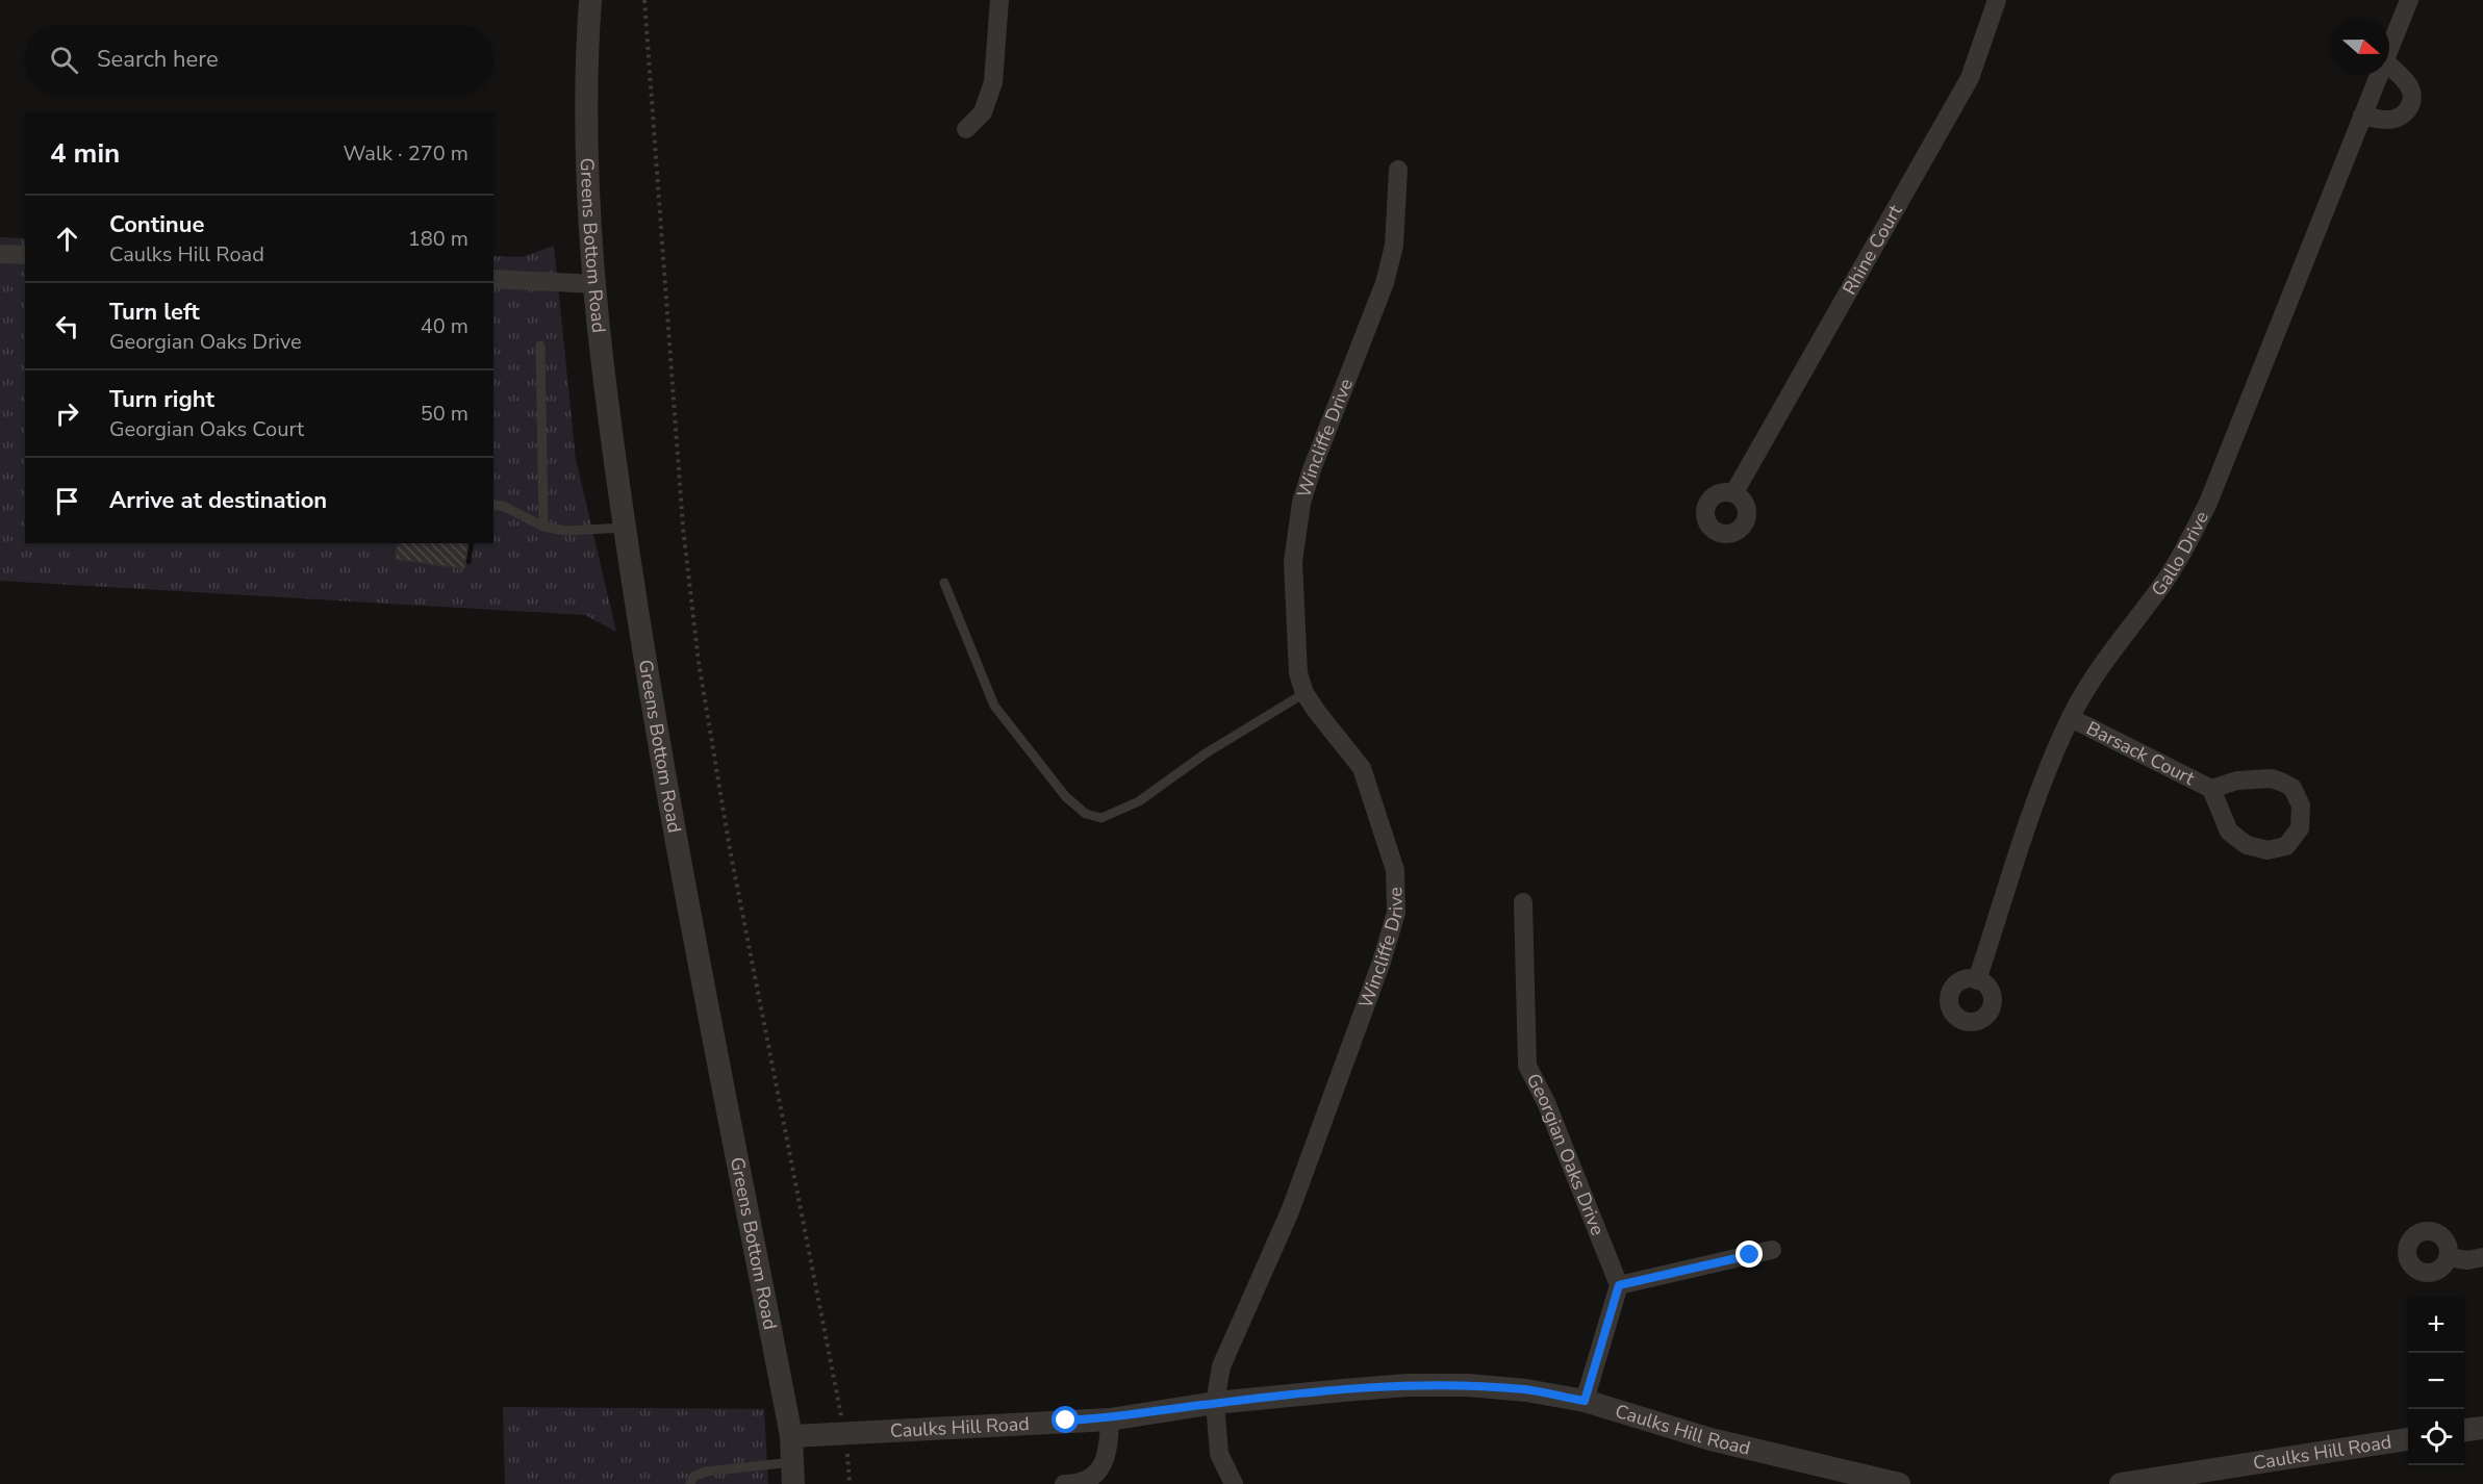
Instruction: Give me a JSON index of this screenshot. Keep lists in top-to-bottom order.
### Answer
{
  "streets": {
    "street": [
      "Greens Bottom Road",
      "Rhine Court",
      "Wincliffe Drive",
      "Gallo Drive",
      "Barsack Court",
      "Georgian Oaks Drive",
      "Caulks Hill Road"
    ]
  },
  "crossings": [
    ["Greens Bottom Road", "Caulks Hill Road"],
    ["Wincliffe Drive", "Caulks Hill Road"],
    ["Gallo Drive", "Barsack Court"]
  ],
  "north": "right",
  "page": {
    "search": "Search here",
    "heading": ["4 min", "Walk · 270 m"],
    "list": [
      ["Continue", "Caulks Hill Road", "180 m"],
      ["Turn left", "Georgian Oaks Drive", "40 m"],
      ["Turn right", "Georgian Oaks Court", "50 m"],
      "Arrive at destination"
    ],
    "map_buttons": ["+", "−"]
  }
}
